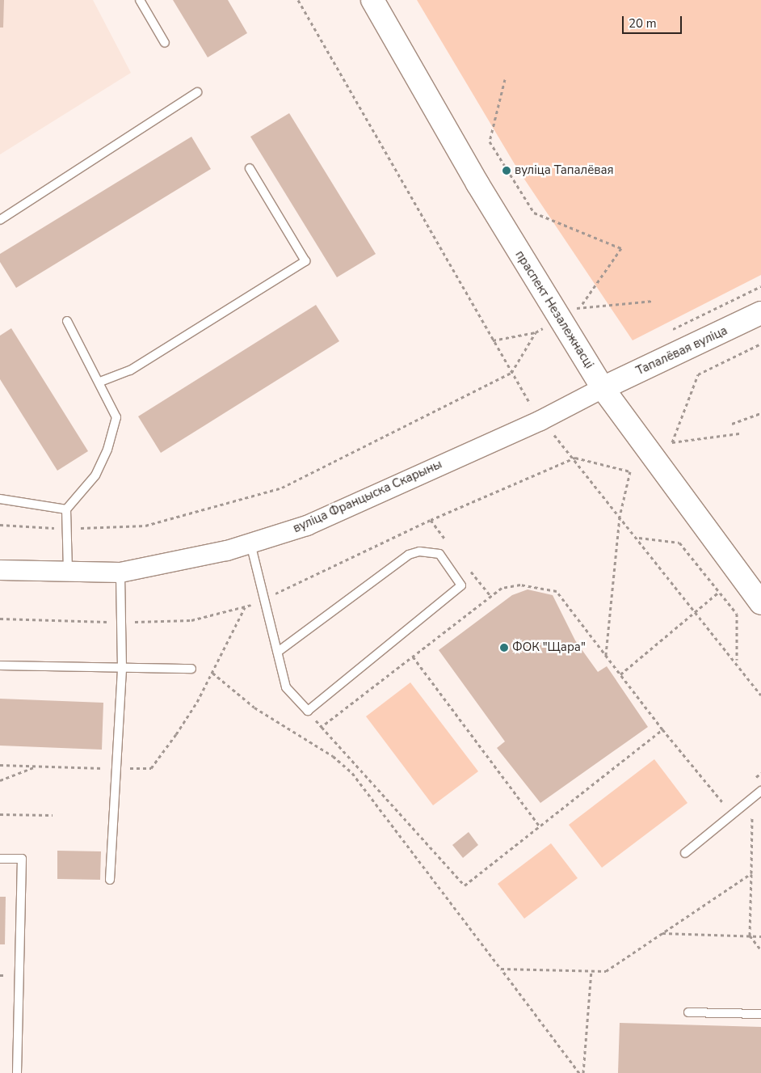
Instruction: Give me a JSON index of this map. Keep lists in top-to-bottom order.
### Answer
{
  "streets": {
    "main road": ["праспект Незалежнасці", "Тапалёвая вуліца"],
    "street": ["вуліца Францыска Скарыны"]
  },
  "crossings": [
    ["праспект Незалежнасці", "Тапалёвая вуліца"],
    ["праспект Незалежнасці", "вуліца Францыска Скарыны"],
    ["Тапалёвая вуліца", "вуліца Францыска Скарыны"]
  ],
  "places": ["вуліца Тапалёвая", "ФОК \"Щара\""],
  "scale_bar": "20 m"
}
